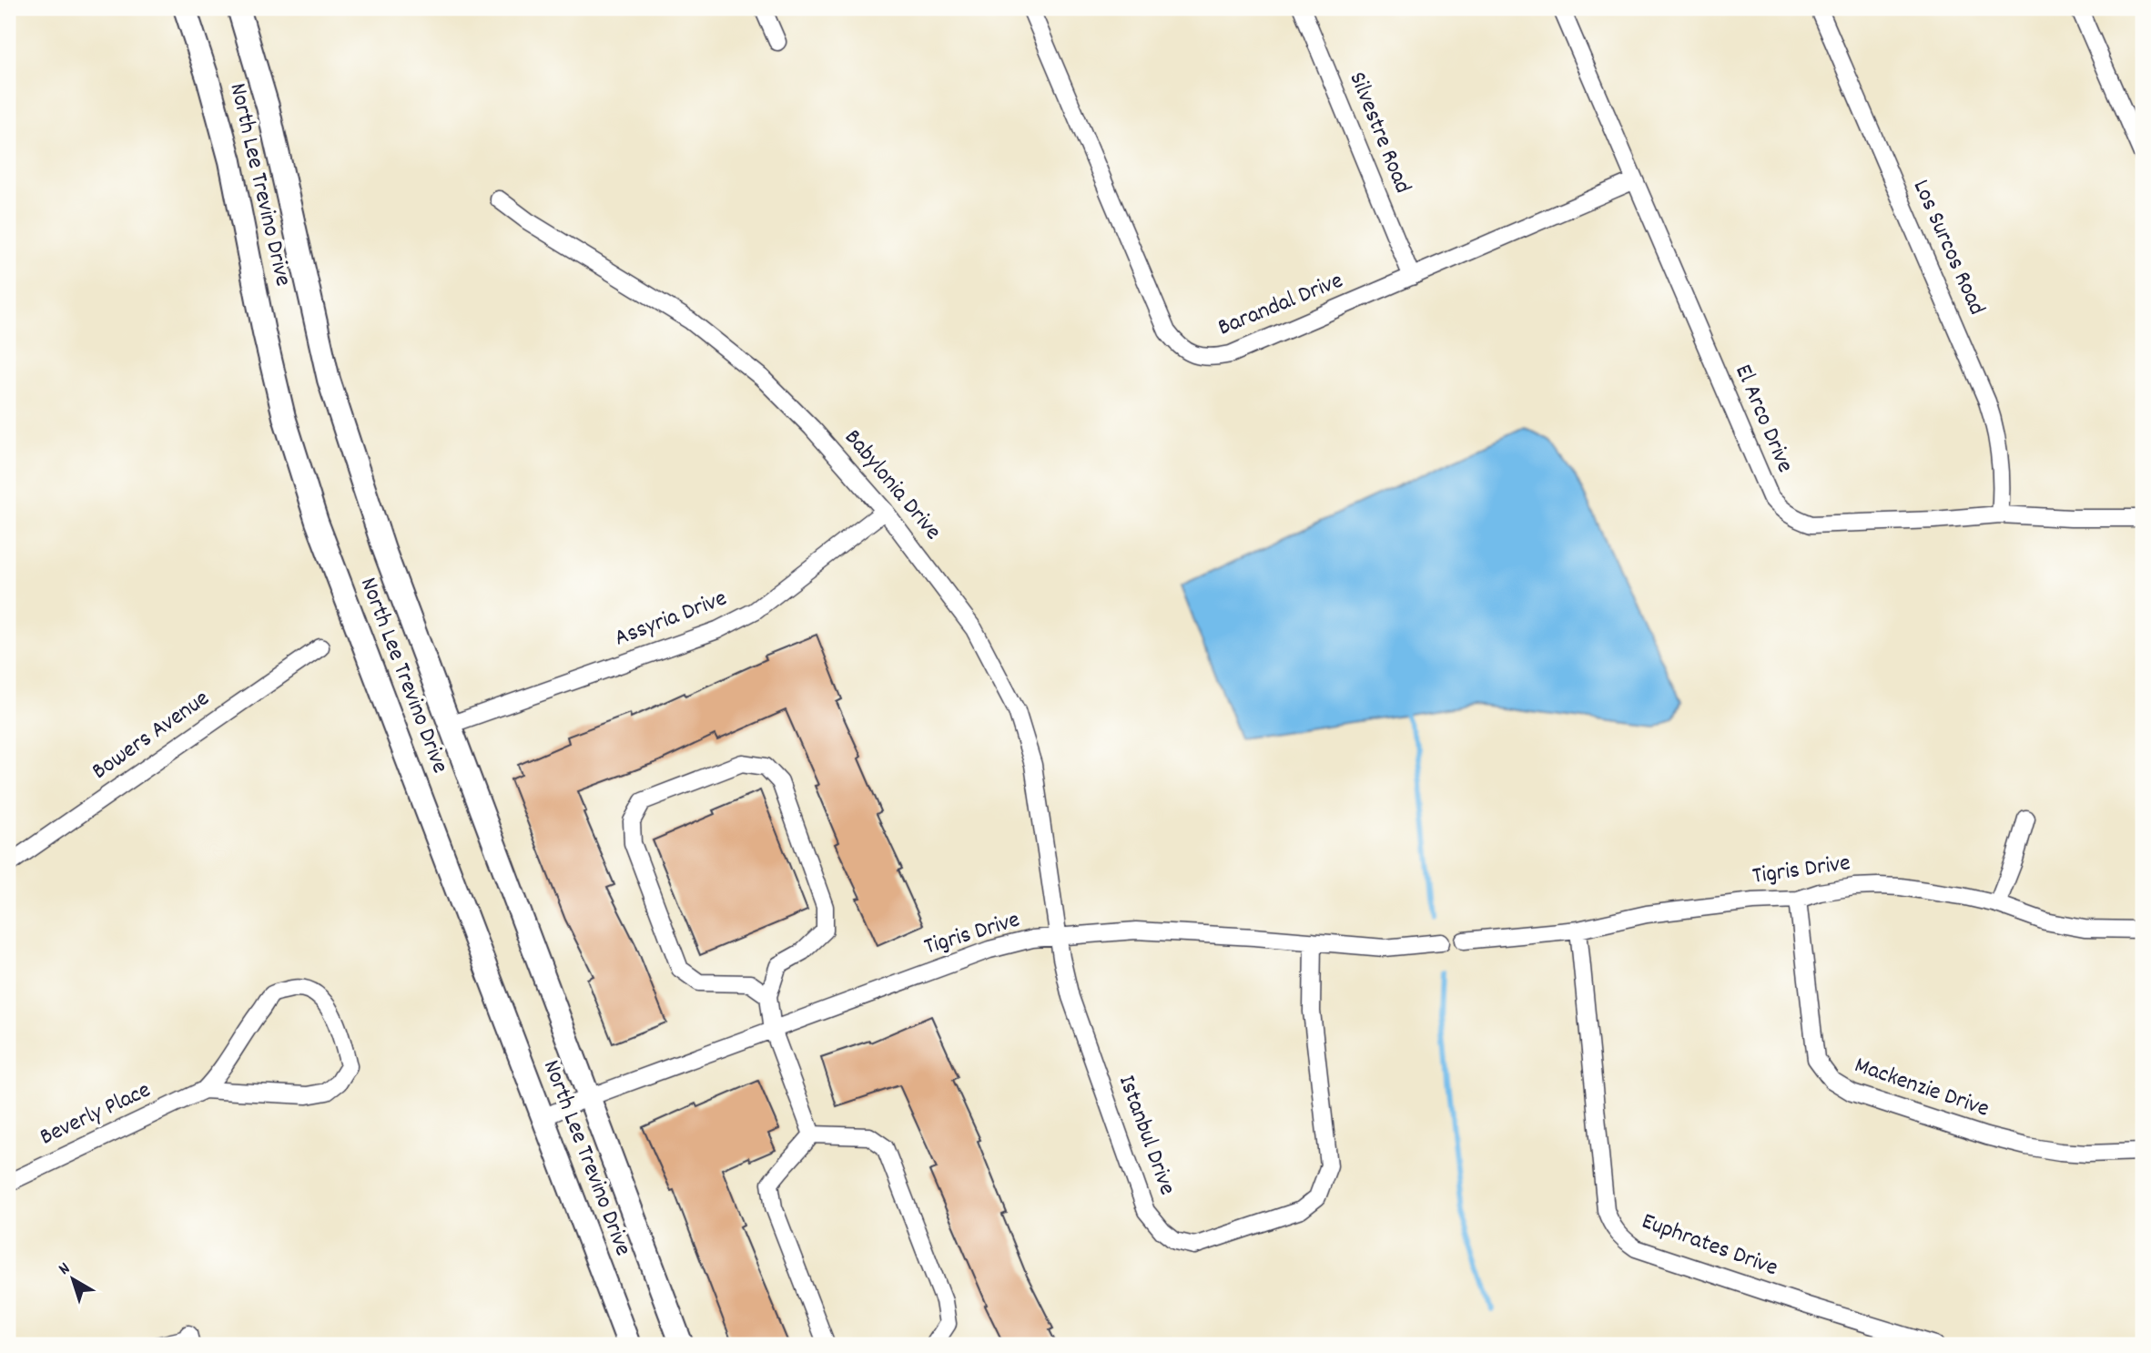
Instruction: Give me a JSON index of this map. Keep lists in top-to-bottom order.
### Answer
{
  "streets": {
    "main road": ["North Lee Trevino Drive"],
    "street": [
      "Silvestre Road",
      "Los Surcos Road",
      "Barandal Drive",
      "El Arco Drive",
      "Babylonia Drive",
      "Assyria Drive",
      "Bowers Avenue",
      "Tigris Drive",
      "Mackenzie Drive",
      "Beverly Place",
      "Istanbul Drive",
      "Euphrates Drive"
    ]
  },
  "crossings": [
    ["Silvestre Road", "Barandal Drive"],
    ["North Lee Trevino Drive", "Assyria Drive"],
    ["North Lee Trevino Drive", "Tigris Drive"],
    ["Los Surcos Road", "El Arco Drive"],
    ["Barandal Drive", "El Arco Drive"],
    ["Babylonia Drive", "Assyria Drive"],
    ["Babylonia Drive", "Tigris Drive"],
    ["Babylonia Drive", "Istanbul Drive"],
    ["Tigris Drive", "Mackenzie Drive"],
    ["Tigris Drive", "Istanbul Drive"],
    ["Tigris Drive", "Euphrates Drive"]
  ],
  "north": "top left"
}
